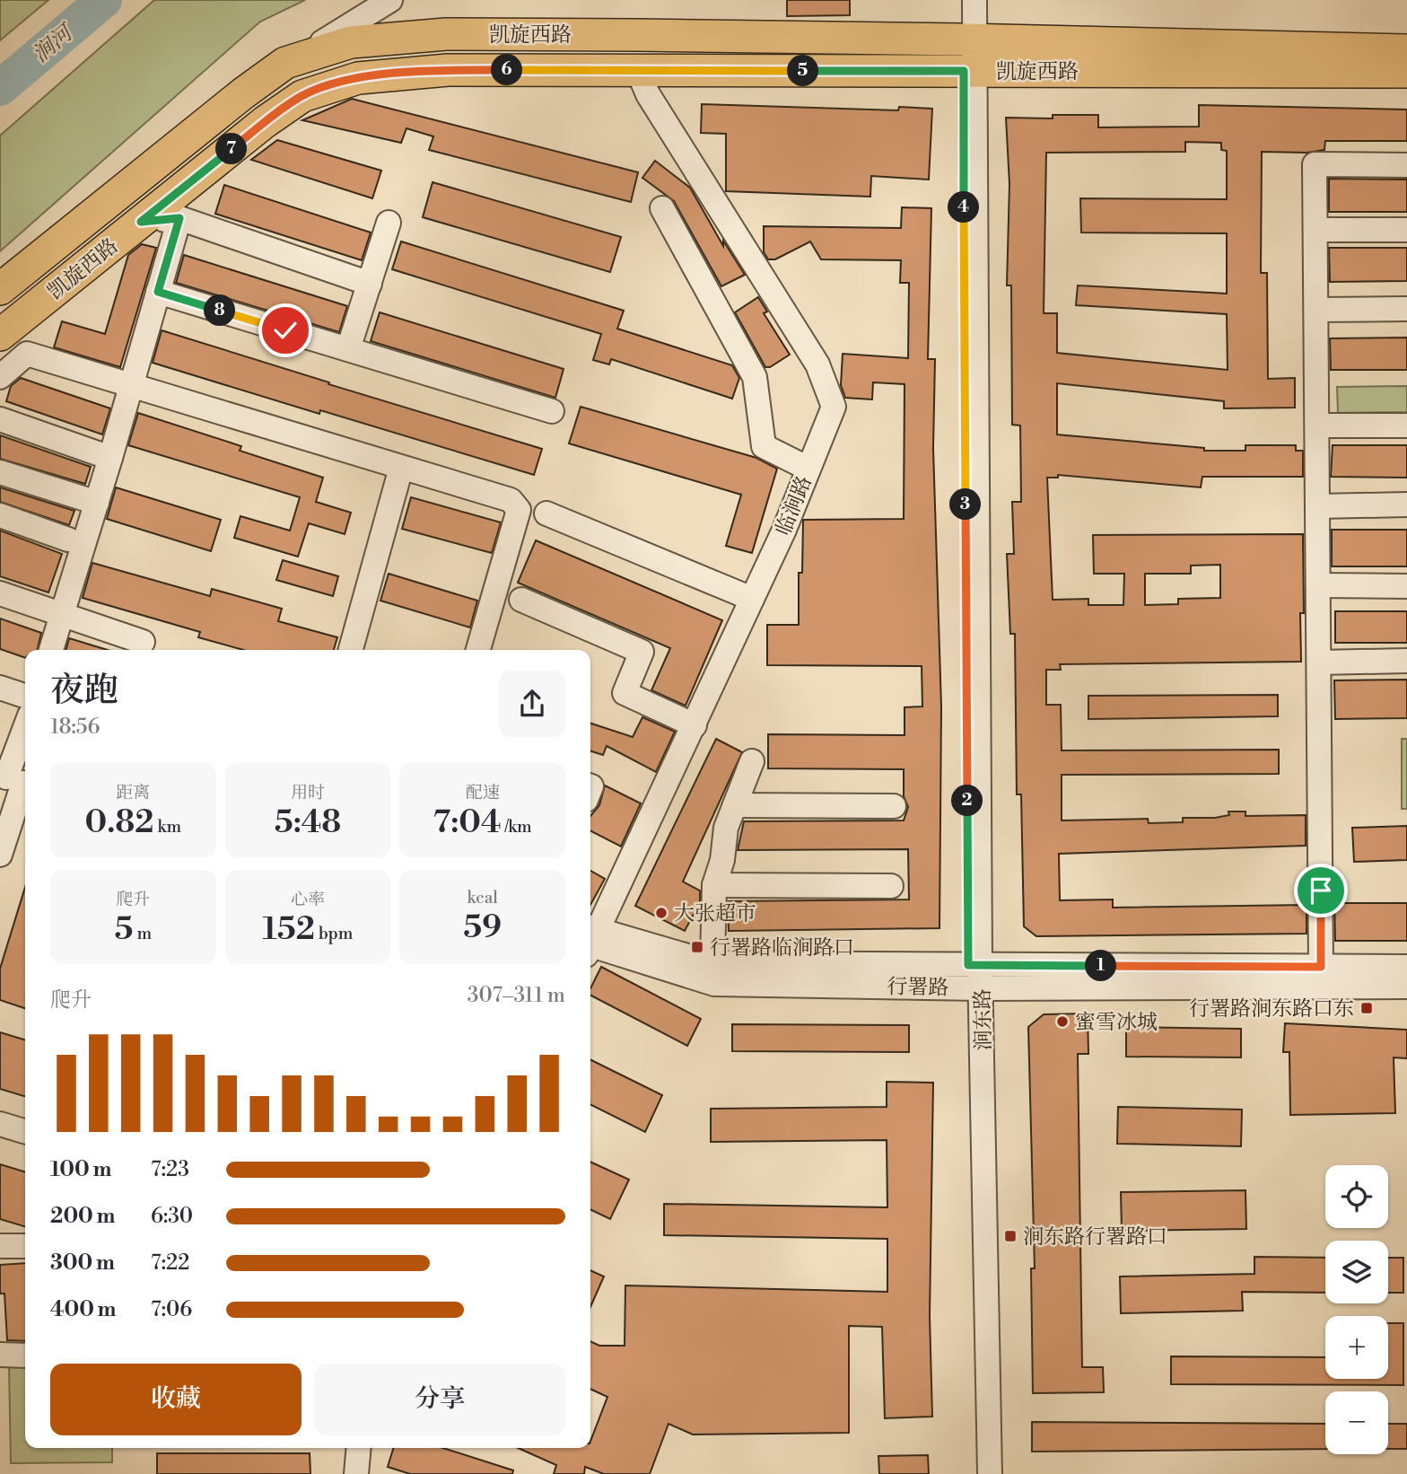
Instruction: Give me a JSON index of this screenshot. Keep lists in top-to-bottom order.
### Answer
{
  "streets": {
    "main road": ["凯旋西路"],
    "street": ["临涧路", "行署路", "涧东路"]
  },
  "crossings": [
    ["凯旋西路", "临涧路"],
    ["凯旋西路", "涧东路"],
    ["行署路", "涧东路"]
  ],
  "water": ["涧河"],
  "places": {
    "other": ["大张超市", "蜜雪冰城"],
    "transit": ["行署路临涧路口", "行署路涧东路口东", "涧东路行署路口"]
  },
  "page": {
    "pins": [
      "6",
      "5",
      "7",
      "4",
      "8",
      "3",
      "2",
      "1"
    ],
    "heading": ["夜跑", "18:56"],
    "stats": [
      ["距离", "0.82 km"],
      ["用时", "5:48"],
      ["配速", "7:04 /km"],
      ["爬升", "5 m"],
      ["心率", "152 bpm"],
      ["kcal", "59"]
    ],
    "chart": ["爬升", "307–311 m"],
    "list": [
      {
        "name": "100 m",
        "note": "7:23"
      },
      {
        "name": "200 m",
        "note": "6:30"
      },
      {
        "name": "300 m",
        "note": "7:22"
      },
      {
        "name": "400 m",
        "note": "7:06"
      }
    ],
    "map_buttons": ["+", "−"],
    "buttons": ["收藏", "分享"]
  }
}
